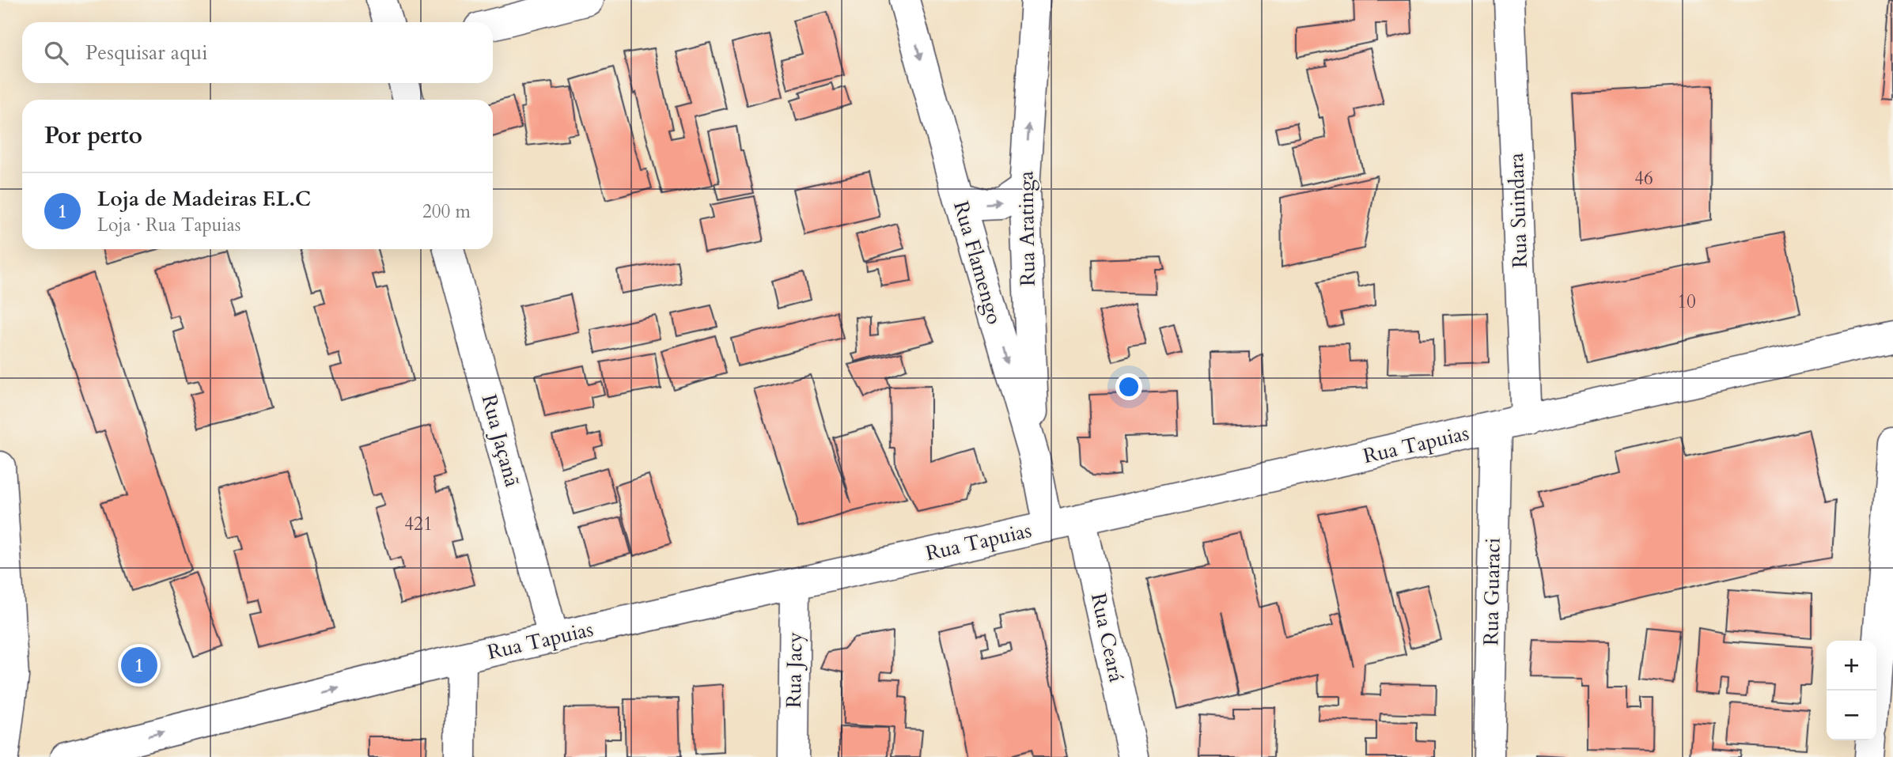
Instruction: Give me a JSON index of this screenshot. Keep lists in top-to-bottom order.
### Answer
{
  "streets": {
    "main road": [
      "Rua Suindara",
      "Rua Aratinga",
      "Rua Flamengo",
      "Rua Jaçanã",
      "Rua Tapuias",
      "Rua Guaraci",
      "Rua Ceará",
      "Rua Jacy"
    ]
  },
  "crossings": [
    ["Rua Suindara", "Rua Tapuias"],
    ["Rua Aratinga", "Rua Flamengo"],
    ["Rua Flamengo", "Rua Tapuias"],
    ["Rua Jaçanã", "Rua Tapuias"],
    ["Rua Tapuias", "Rua Guaraci"],
    ["Rua Tapuias", "Rua Ceará"],
    ["Rua Tapuias", "Rua Jacy"]
  ],
  "one_way": ["Rua Aratinga", "Rua Flamengo"],
  "house_numbers": ["46", "10", "421"],
  "page": {
    "search": "Pesquisar aqui",
    "heading": "Por perto",
    "list": [
      {
        "mark": "1",
        "name": "Loja de Madeiras F.L.C",
        "note": "Loja · Rua Tapuias",
        "value": "200 m"
      }
    ],
    "map_buttons": ["+", "−"],
    "pins": "1"
  }
}
